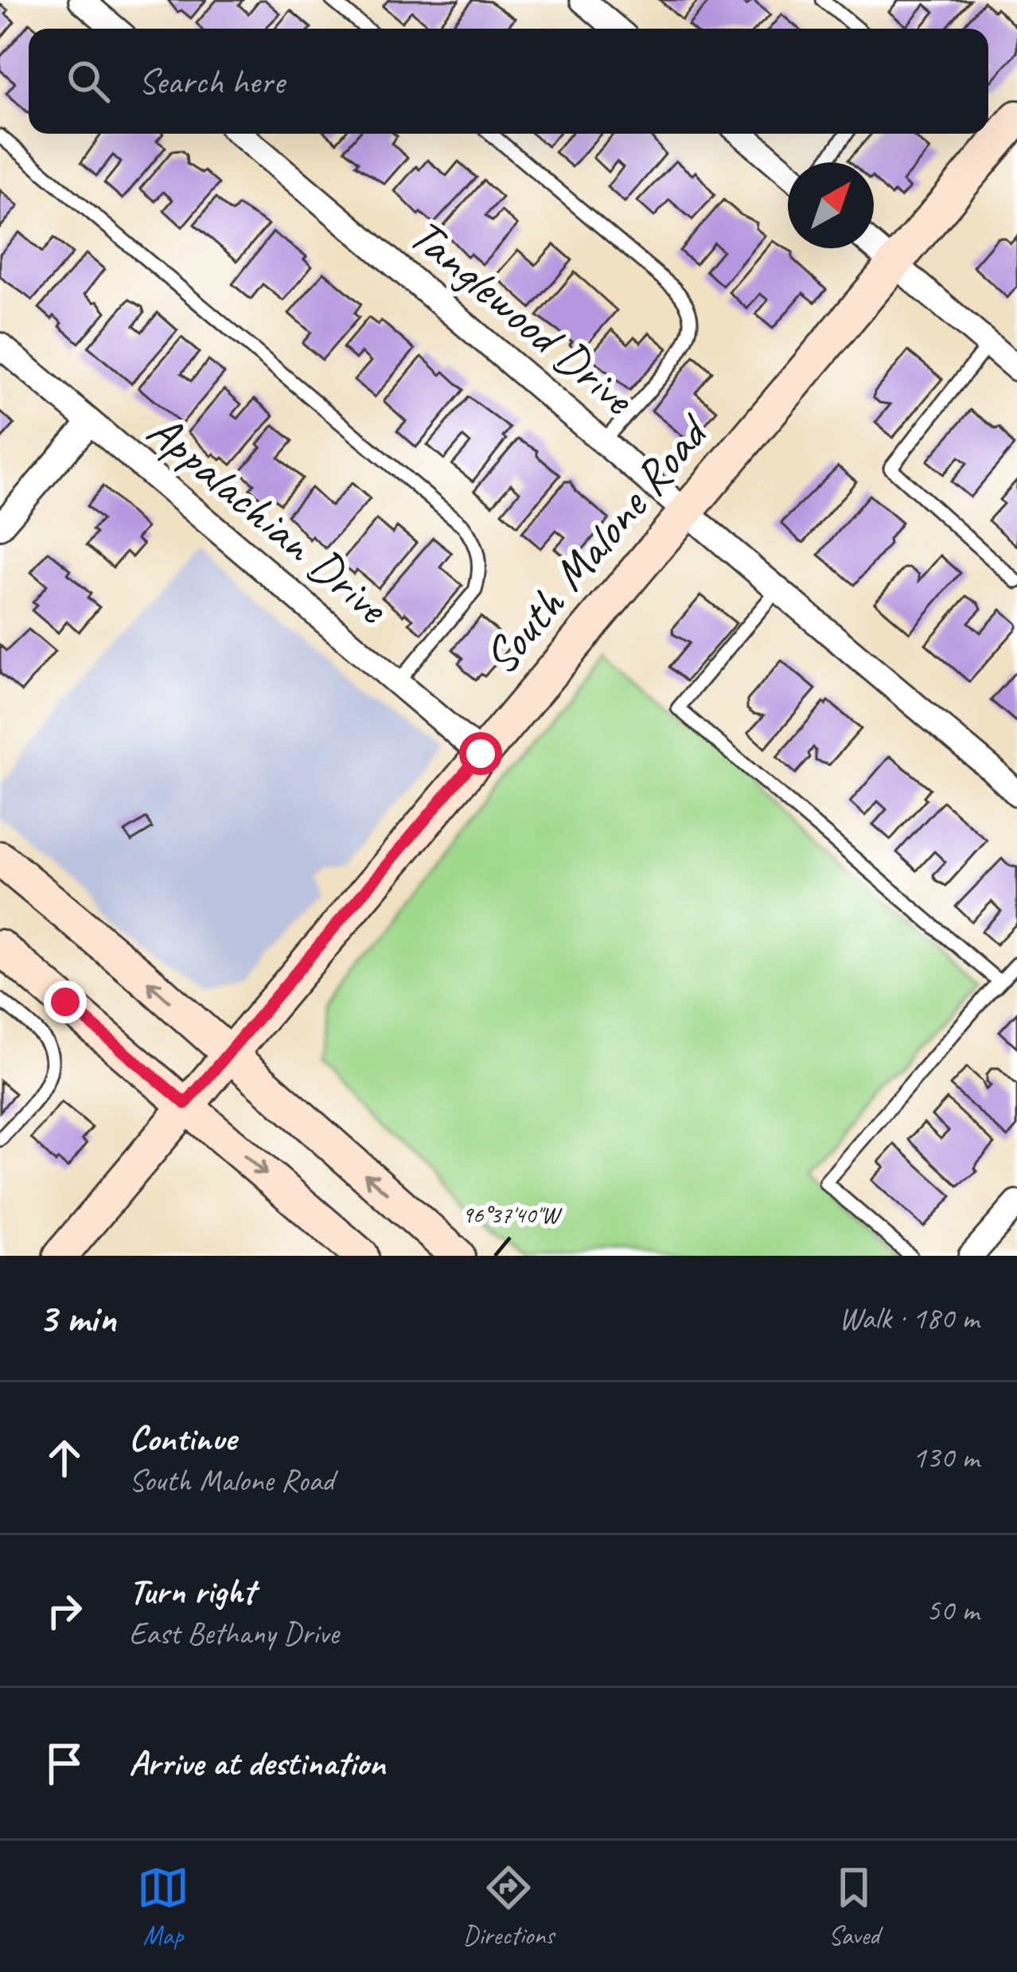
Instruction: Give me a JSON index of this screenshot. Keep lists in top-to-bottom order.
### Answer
{
  "streets": {
    "street": ["Tanglewood Drive", "Appalachian Drive", "South Malone Road"]
  },
  "crossings": [
    ["Tanglewood Drive", "South Malone Road"],
    ["Appalachian Drive", "South Malone Road"]
  ],
  "north": "top right",
  "page": {
    "search": "Search here",
    "heading": ["3 min", "Walk · 180 m"],
    "list": [
      ["Continue", "South Malone Road", "130 m"],
      ["Turn right", "East Bethany Drive", "50 m"],
      "Arrive at destination"
    ],
    "nav": ["Map", "Directions", "Saved"]
  },
  "coordinates": ["96°37'40\"W"]
}
